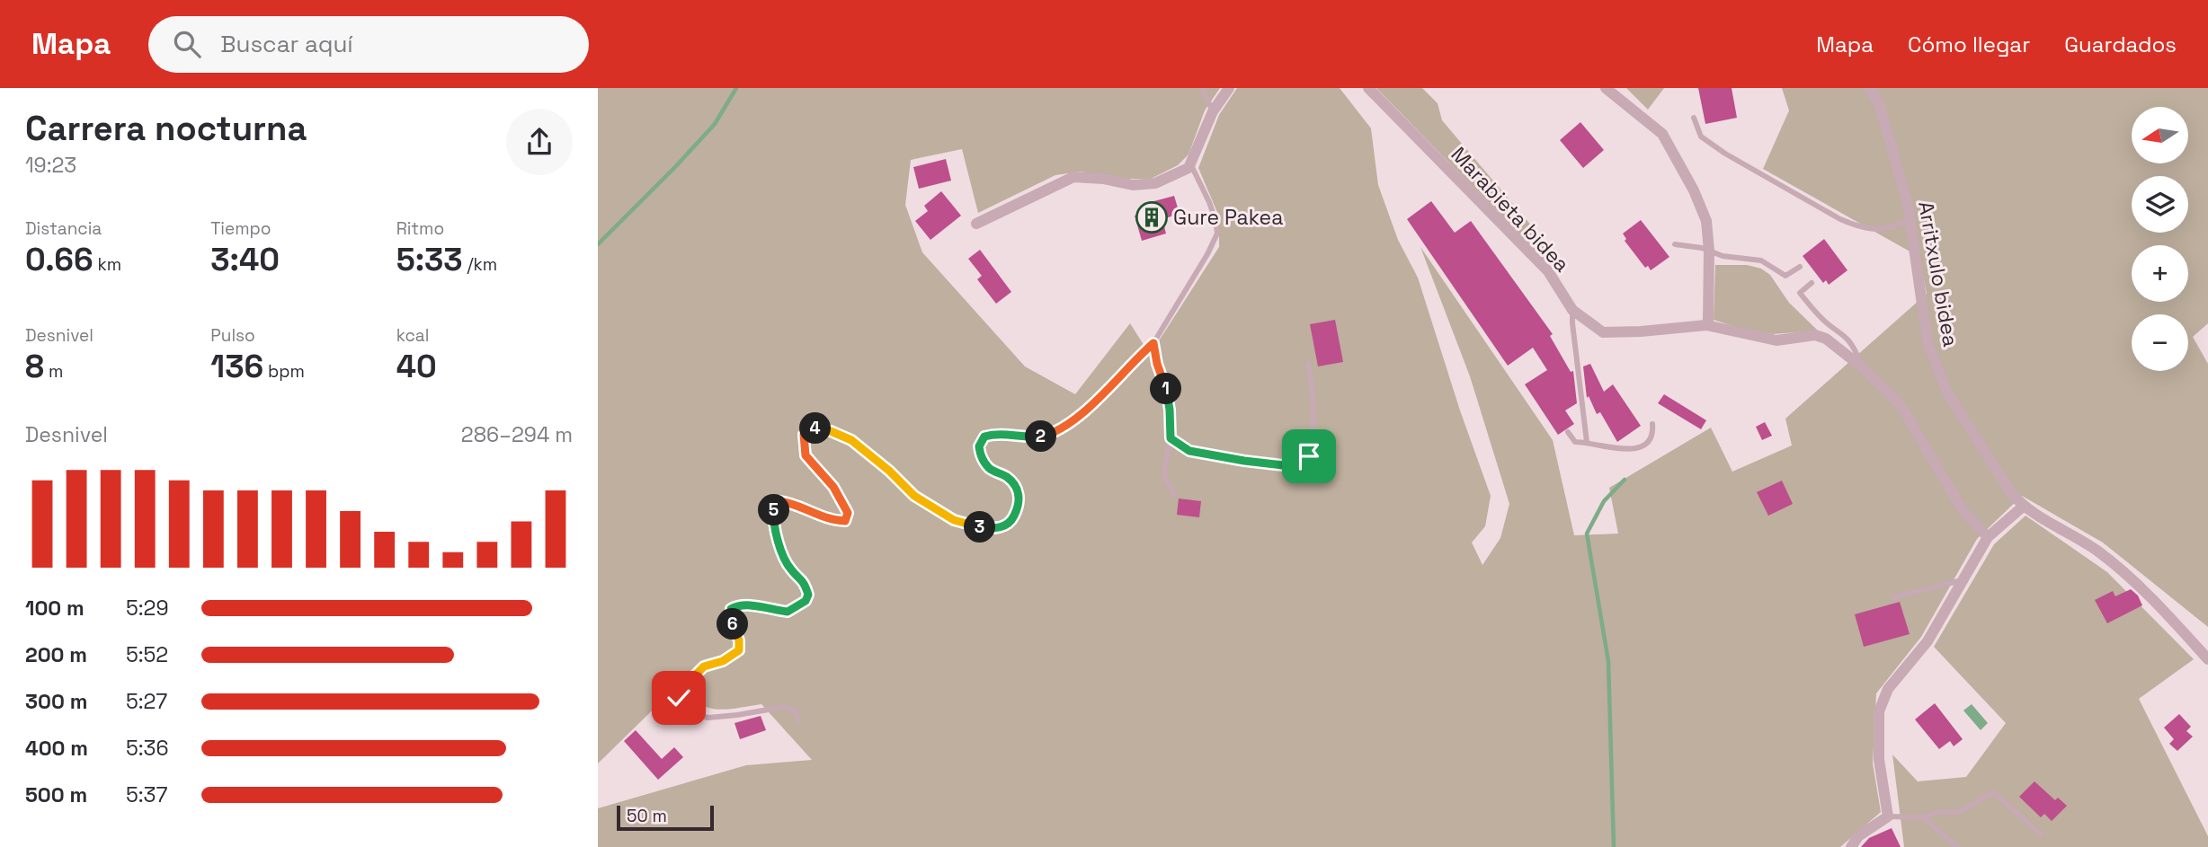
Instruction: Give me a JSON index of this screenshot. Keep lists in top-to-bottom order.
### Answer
{
  "streets": {
    "street": ["Marabieta bidea", "Arritxulo bidea"]
  },
  "places": {
    "building": ["Gure Pakea"]
  },
  "scale_bar": "50 m",
  "north": "left",
  "page": {
    "header": "Mapa",
    "search": "Buscar aquí",
    "nav": ["Mapa", "Cómo llegar", "Guardados"],
    "heading": ["Carrera nocturna", "19:23"],
    "map_buttons": ["+", "−"],
    "stats": [
      ["Distancia", "0.66 km"],
      ["Tiempo", "3:40"],
      ["Ritmo", "5:33 /km"],
      ["Desnivel", "8 m"],
      ["Pulso", "136 bpm"],
      ["kcal", "40"]
    ],
    "pins": [
      "1",
      "4",
      "2",
      "5",
      "3",
      "6"
    ],
    "chart": ["Desnivel", "286–294 m"],
    "list": [
      {
        "name": "100 m",
        "note": "5:29"
      },
      {
        "name": "200 m",
        "note": "5:52"
      },
      {
        "name": "300 m",
        "note": "5:27"
      },
      {
        "name": "400 m",
        "note": "5:36"
      },
      {
        "name": "500 m",
        "note": "5:37"
      }
    ],
    "scale": "50 m"
  }
}
